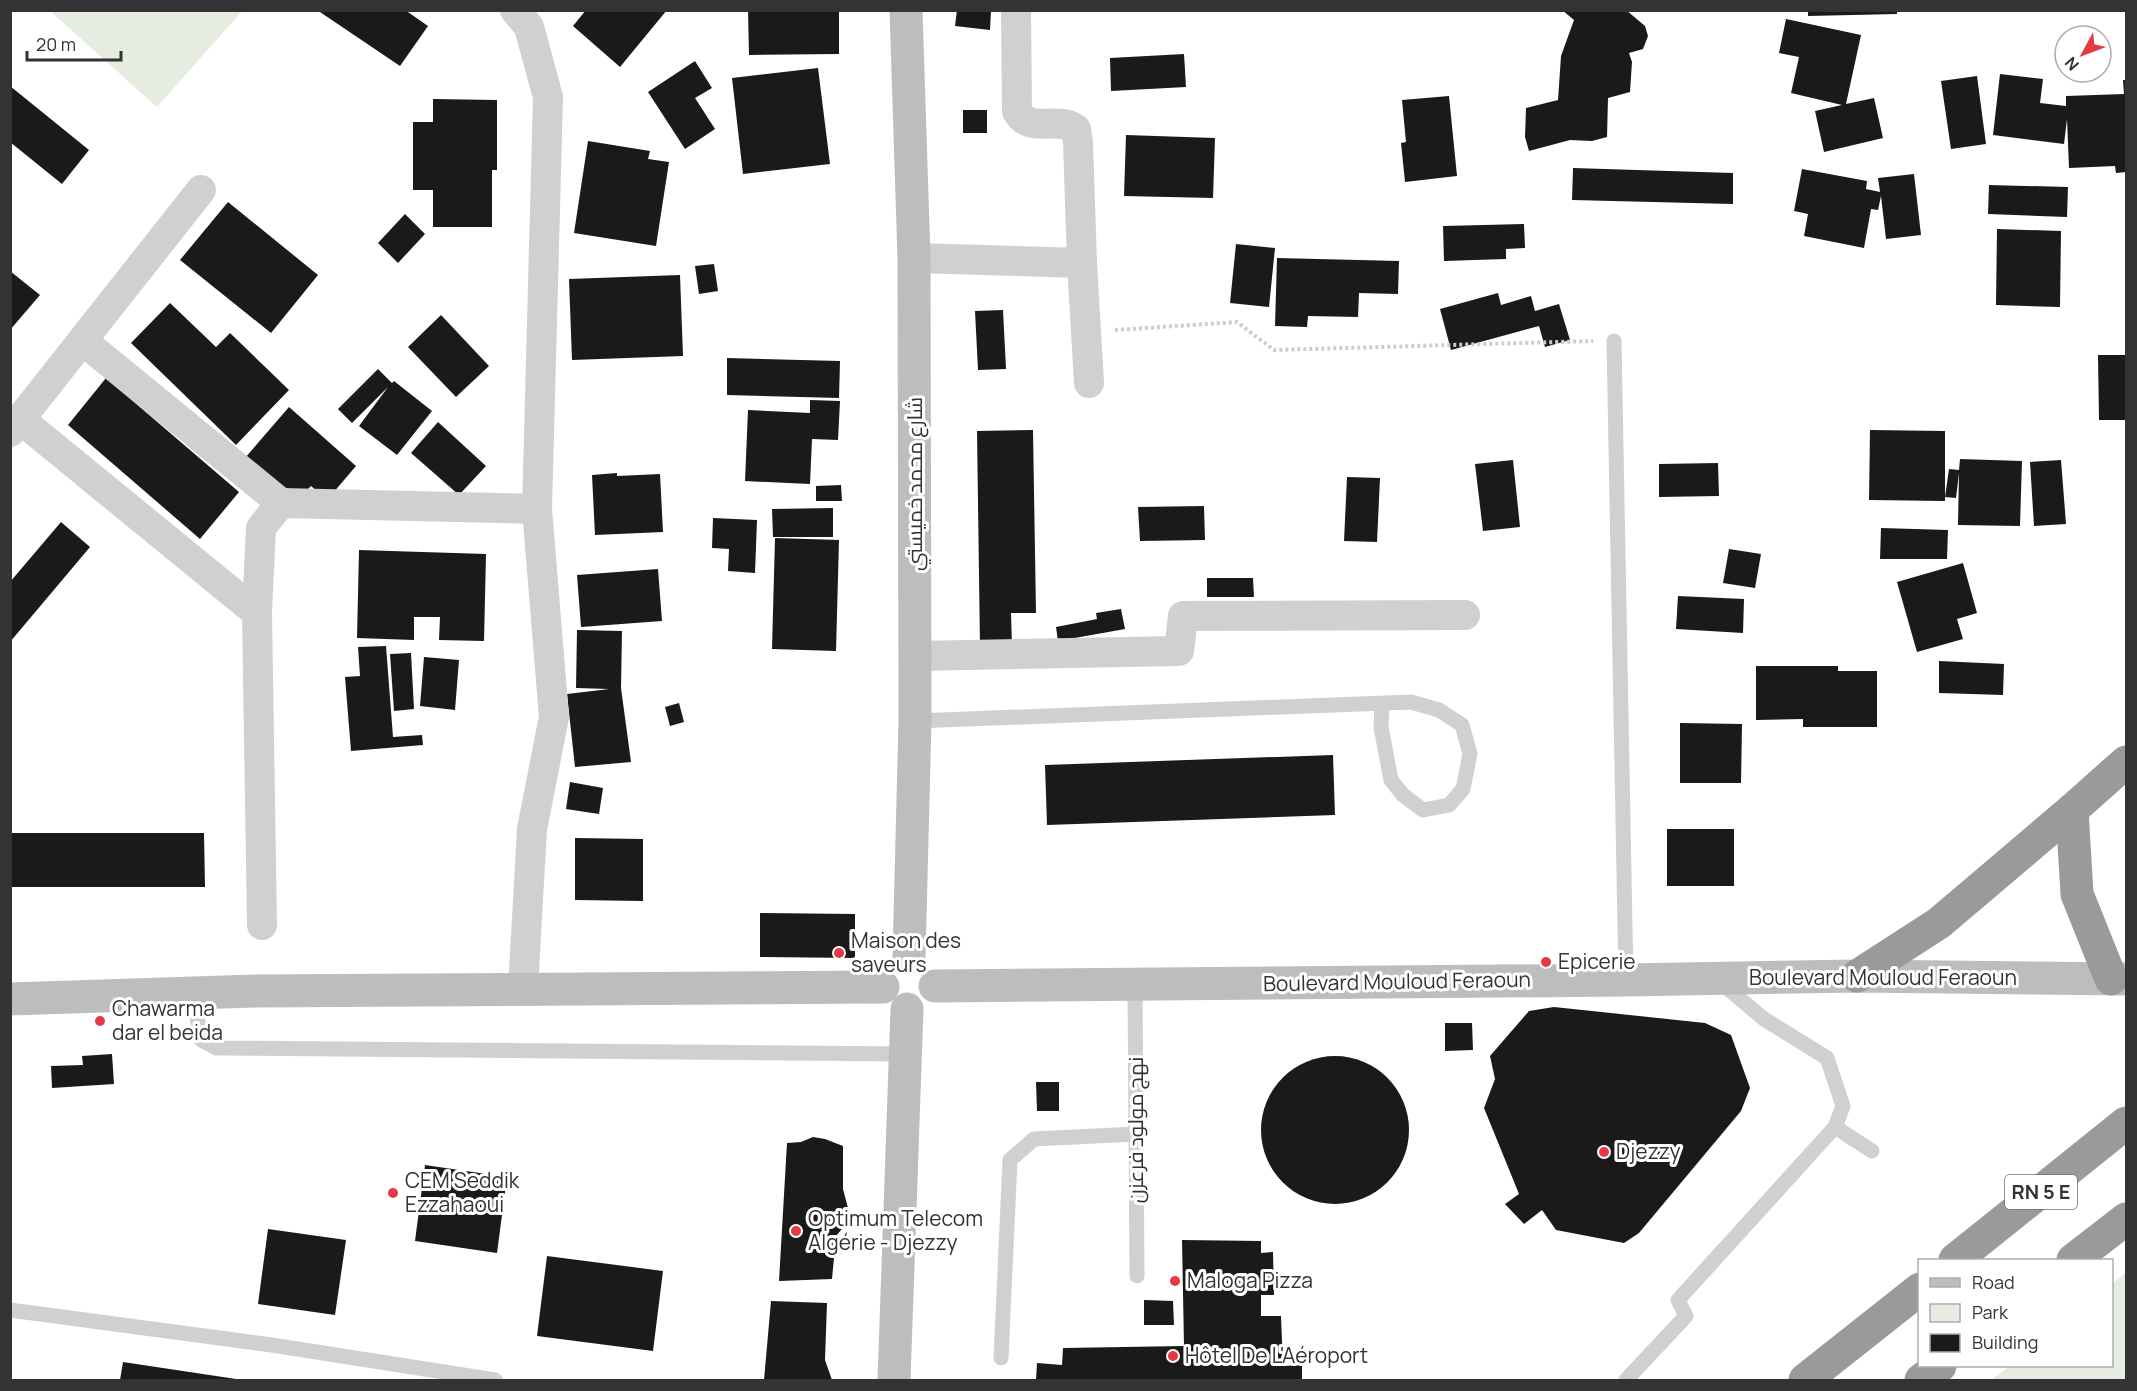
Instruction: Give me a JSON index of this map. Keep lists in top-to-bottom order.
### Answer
{
  "streets": {
    "highway": ["RN 5 E"],
    "main road": ["شارع محمد خميستي", "Boulevard Mouloud Feraoun"],
    "lane": ["نهج مولود فرعزن"]
  },
  "crossings": [
    ["شارع محمد خميستي", "Boulevard Mouloud Feraoun"],
    ["Boulevard Mouloud Feraoun", "نهج مولود فرعزن"]
  ],
  "places": [
    "Maison des saveurs",
    "Epicerie",
    "Chawarma dar el beida",
    "Djezzy",
    "CEM Seddik Ezzahaoui",
    "Optimum Telecom Algérie - Djezzy",
    "Maloga Pizza",
    "Hôtel De L'Aéroport"
  ],
  "legend": ["Road", "Park", "Building"],
  "scale_bar": "20 m",
  "north": "bottom left"
}
